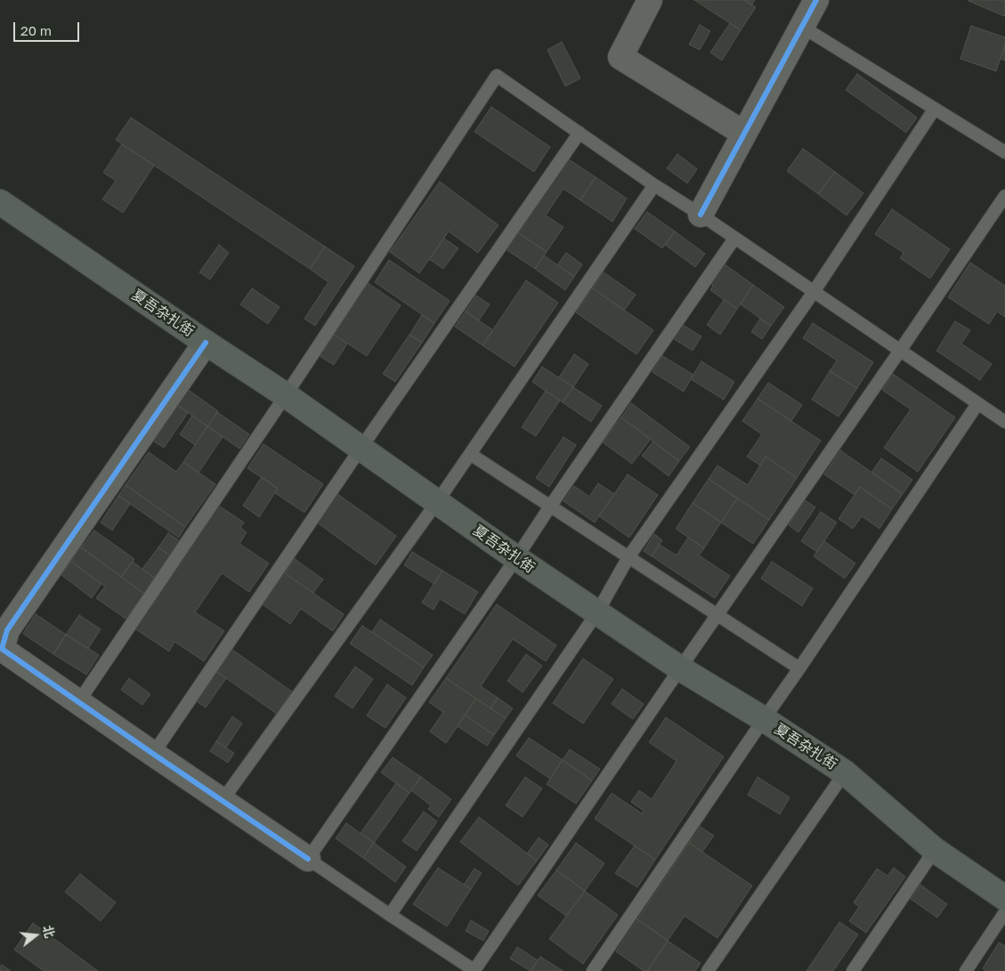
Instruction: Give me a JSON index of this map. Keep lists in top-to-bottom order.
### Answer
{
  "streets": {
    "main road": ["夏吾杂扎街"]
  },
  "scale_bar": "20 m",
  "north": "right"
}
